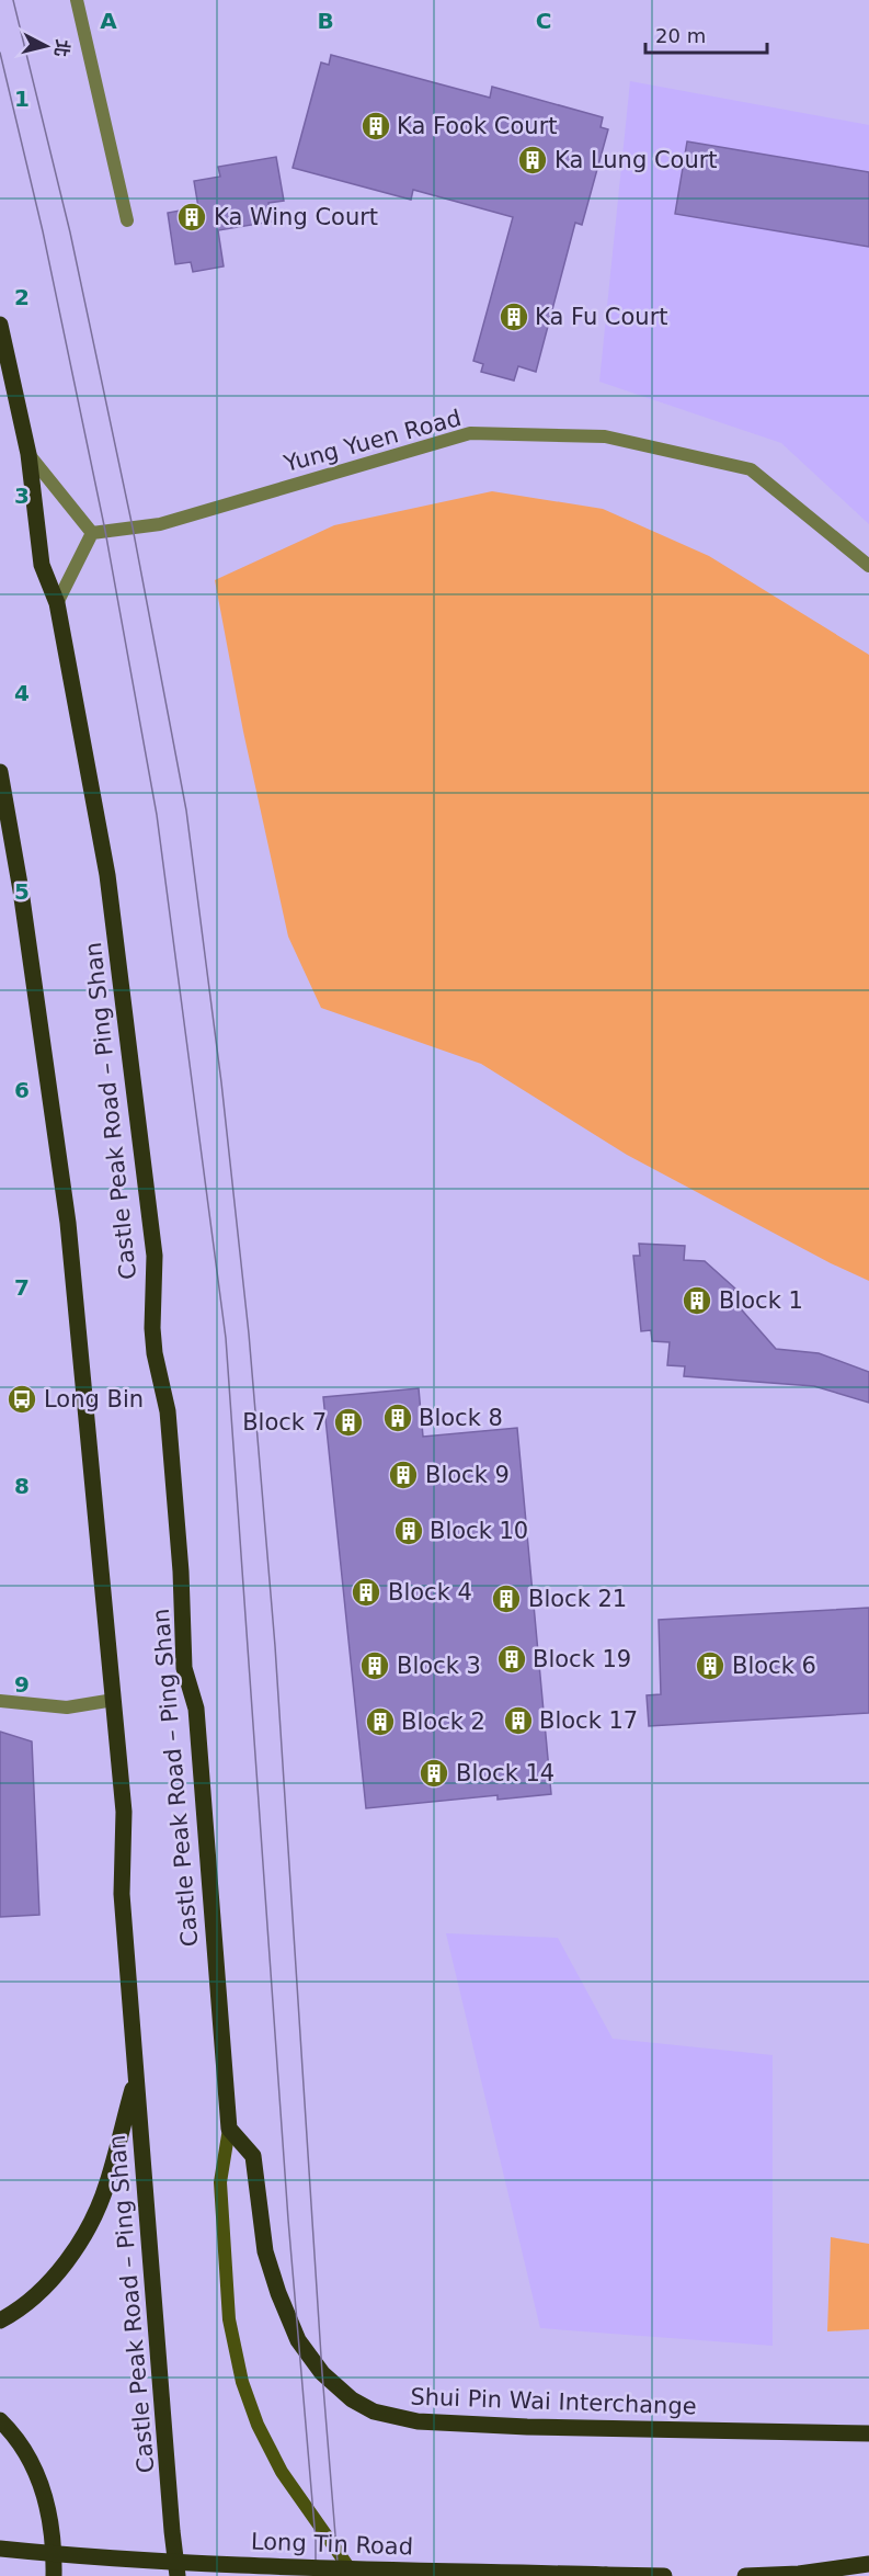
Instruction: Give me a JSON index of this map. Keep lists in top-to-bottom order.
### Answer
{
  "streets": {
    "main road": ["Castle Peak Road – Ping Shan", "Shui Pin Wai Interchange", "Long Tin Road"],
    "street": ["Yung Yuen Road"]
  },
  "crossings": [
    ["Castle Peak Road – Ping Shan", "Shui Pin Wai Interchange"]
  ],
  "places": {
    "building": [
      "Ka Fook Court",
      "Ka Lung Court",
      "Ka Wing Court",
      "Ka Fu Court",
      "Block 1",
      "Block 8",
      "Block 7",
      "Block 9",
      "Block 10",
      "Block 4",
      "Block 21",
      "Block 19",
      "Block 3",
      "Block 6",
      "Block 17",
      "Block 2",
      "Block 14"
    ],
    "bus stop": ["Long Bin"]
  },
  "scale_bar": "20 m",
  "north": "right",
  "grid": {
    "columns": ["A", "B", "C"],
    "rows": [
      "1",
      "2",
      "3",
      "4",
      "5",
      "6",
      "7",
      "8",
      "9"
    ]
  }
}
